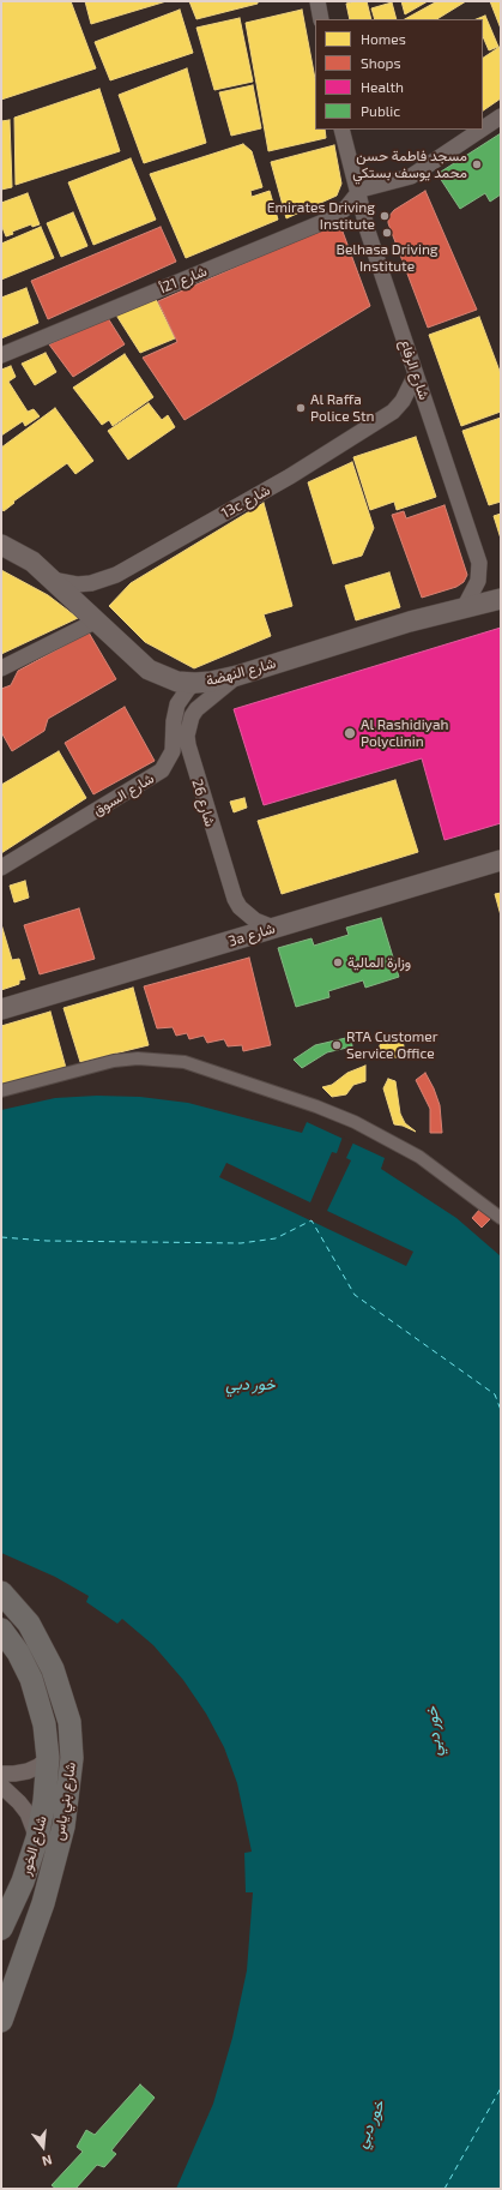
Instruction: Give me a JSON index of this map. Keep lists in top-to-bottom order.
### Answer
{
  "streets": {
    "main road": ["شارع بني ياس", "شارع الخور"],
    "street": [
      "شارع 21أ",
      "شارع الرفاع",
      "13c شارع",
      "شارع النهضة",
      "شارع السوق",
      "شارع 26",
      "3a شارع"
    ]
  },
  "crossings": [
    ["شارع 21أ", "شارع الرفاع"],
    ["شارع الرفاع", "13c شارع"],
    ["شارع الرفاع", "شارع النهضة"],
    ["13c شارع", "شارع النهضة"],
    ["شارع النهضة", "شارع السوق"],
    ["شارع النهضة", "شارع 26"],
    ["شارع 26", "3a شارع"],
    ["شارع بني ياس", "شارع الخور"]
  ],
  "water": ["خور دبي"],
  "places": [
    "مسجد فاطمة حسن محمد يوسف بستكي",
    "Emirates Driving Institute",
    "Belhasa Driving Institute",
    "Al Raffa Police Stn",
    "Al Rashidiyah Polyclinin",
    "وزارة المالية",
    "RTA Customer Service Office"
  ],
  "legend": [
    "Homes",
    "Shops",
    "Health",
    "Public"
  ],
  "north": "bottom"
}
